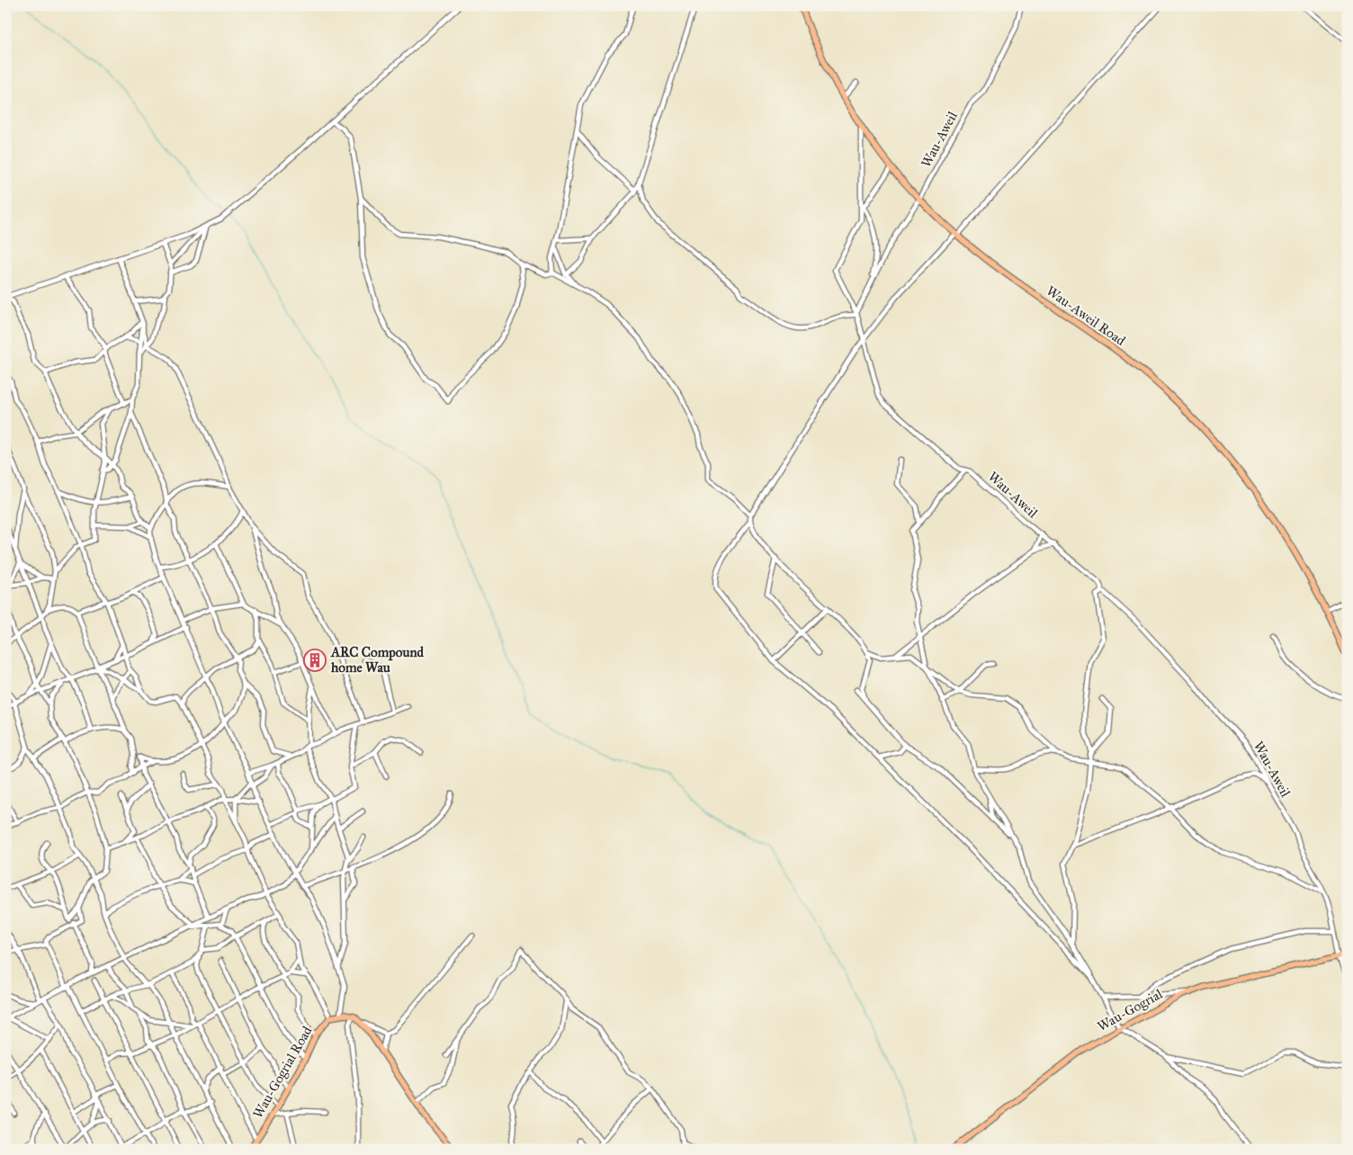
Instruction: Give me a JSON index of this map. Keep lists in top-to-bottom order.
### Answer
{
  "streets": {
    "main road": ["Wau-Aweil Road", "Wau-Gogrial", "Wau-Gogrial Road"],
    "street": ["Wau-Aweil"]
  },
  "crossings": [
    ["Wau-Aweil", "Wau-Aweil Road"],
    ["Wau-Aweil", "Wau-Gogrial"]
  ],
  "places": {
    "building": ["ARC Compound home Wau"]
  }
}
